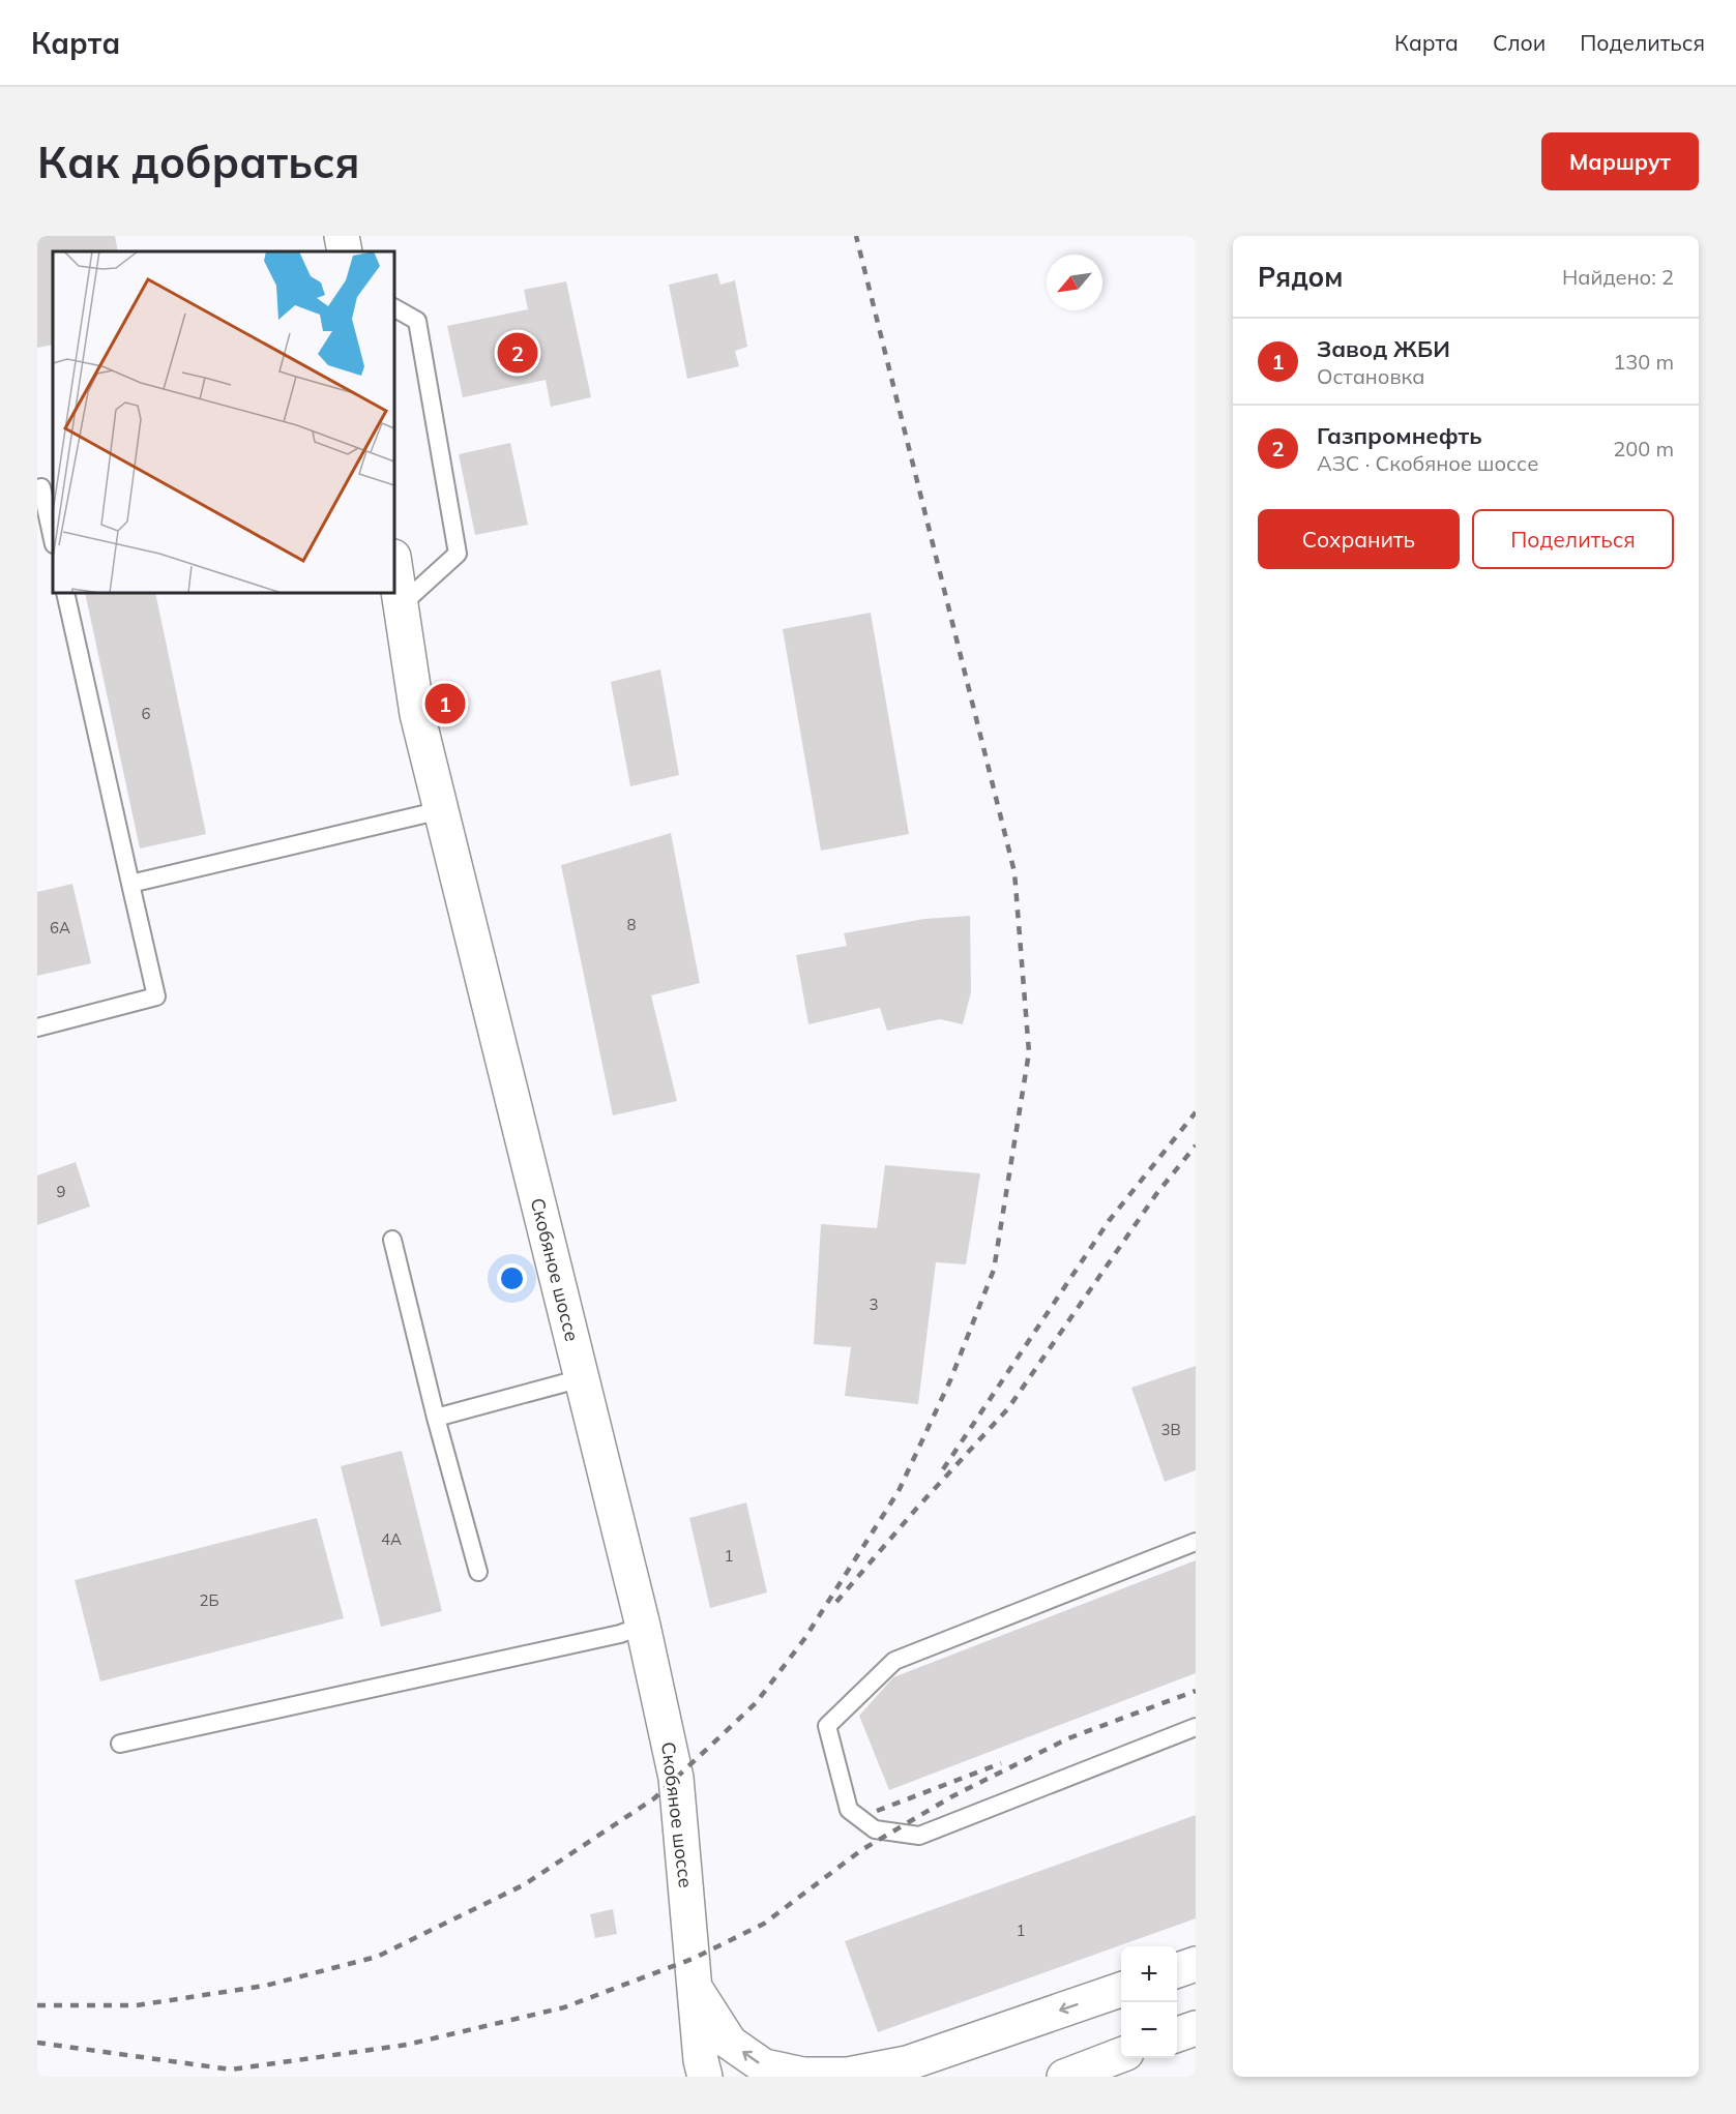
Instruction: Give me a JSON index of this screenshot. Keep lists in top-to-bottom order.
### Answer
{
  "streets": {
    "main road": ["Скобяное шоссе"]
  },
  "house_numbers": [
    "6",
    "8",
    "6А",
    "9",
    "3",
    "3В",
    "4А",
    "1",
    "2Б",
    "1"
  ],
  "north": "bottom left",
  "page": {
    "header": "Карта",
    "nav": ["Карта", "Слои", "Поделиться"],
    "buttons": [
      "Маршрут",
      ["Сохранить", "Поделиться"]
    ],
    "title": "Как добраться",
    "heading": ["Рядом", "Найдено: 2"],
    "list": [
      {
        "mark": "1",
        "name": "Завод ЖБИ",
        "note": "Остановка",
        "value": "130 m"
      },
      {
        "mark": "2",
        "name": "Газпромнефть",
        "note": "АЗС · Скобяное шоссе",
        "value": "200 m"
      }
    ],
    "pins": ["2", "1"],
    "map_buttons": ["+", "−"]
  }
}
